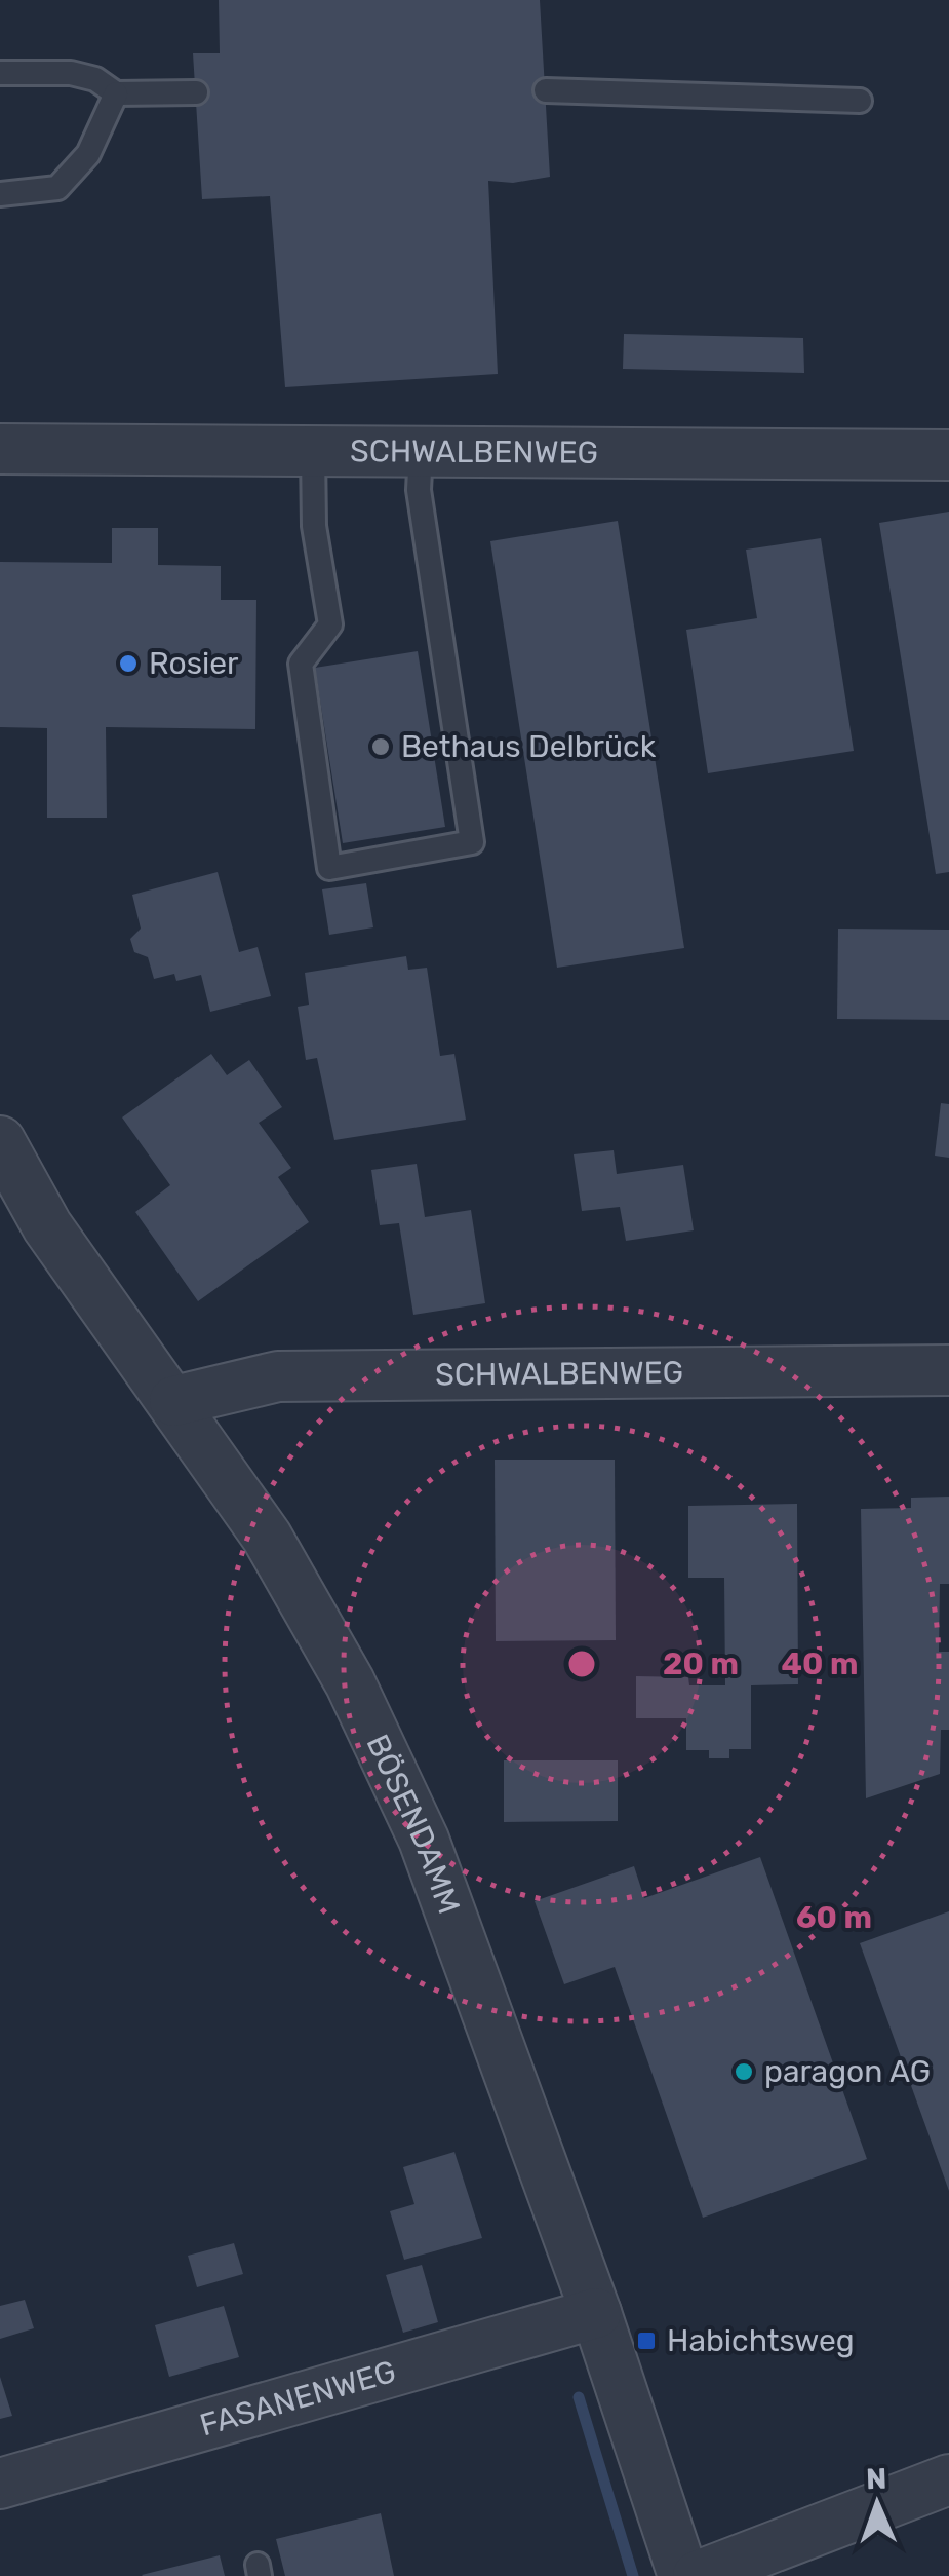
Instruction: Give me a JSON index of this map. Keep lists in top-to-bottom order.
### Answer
{
  "streets": {
    "street": ["SCHWALBENWEG", "BÖSENDAMM", "FASANENWEG"]
  },
  "crossings": [
    ["SCHWALBENWEG", "BÖSENDAMM"],
    ["BÖSENDAMM", "FASANENWEG"]
  ],
  "places": {
    "other": ["Rosier", "Bethaus Delbrück", "paragon AG"],
    "transit": ["Habichtsweg"]
  },
  "north": "top",
  "rings": ["20 m", "40 m", "60 m"]
}
